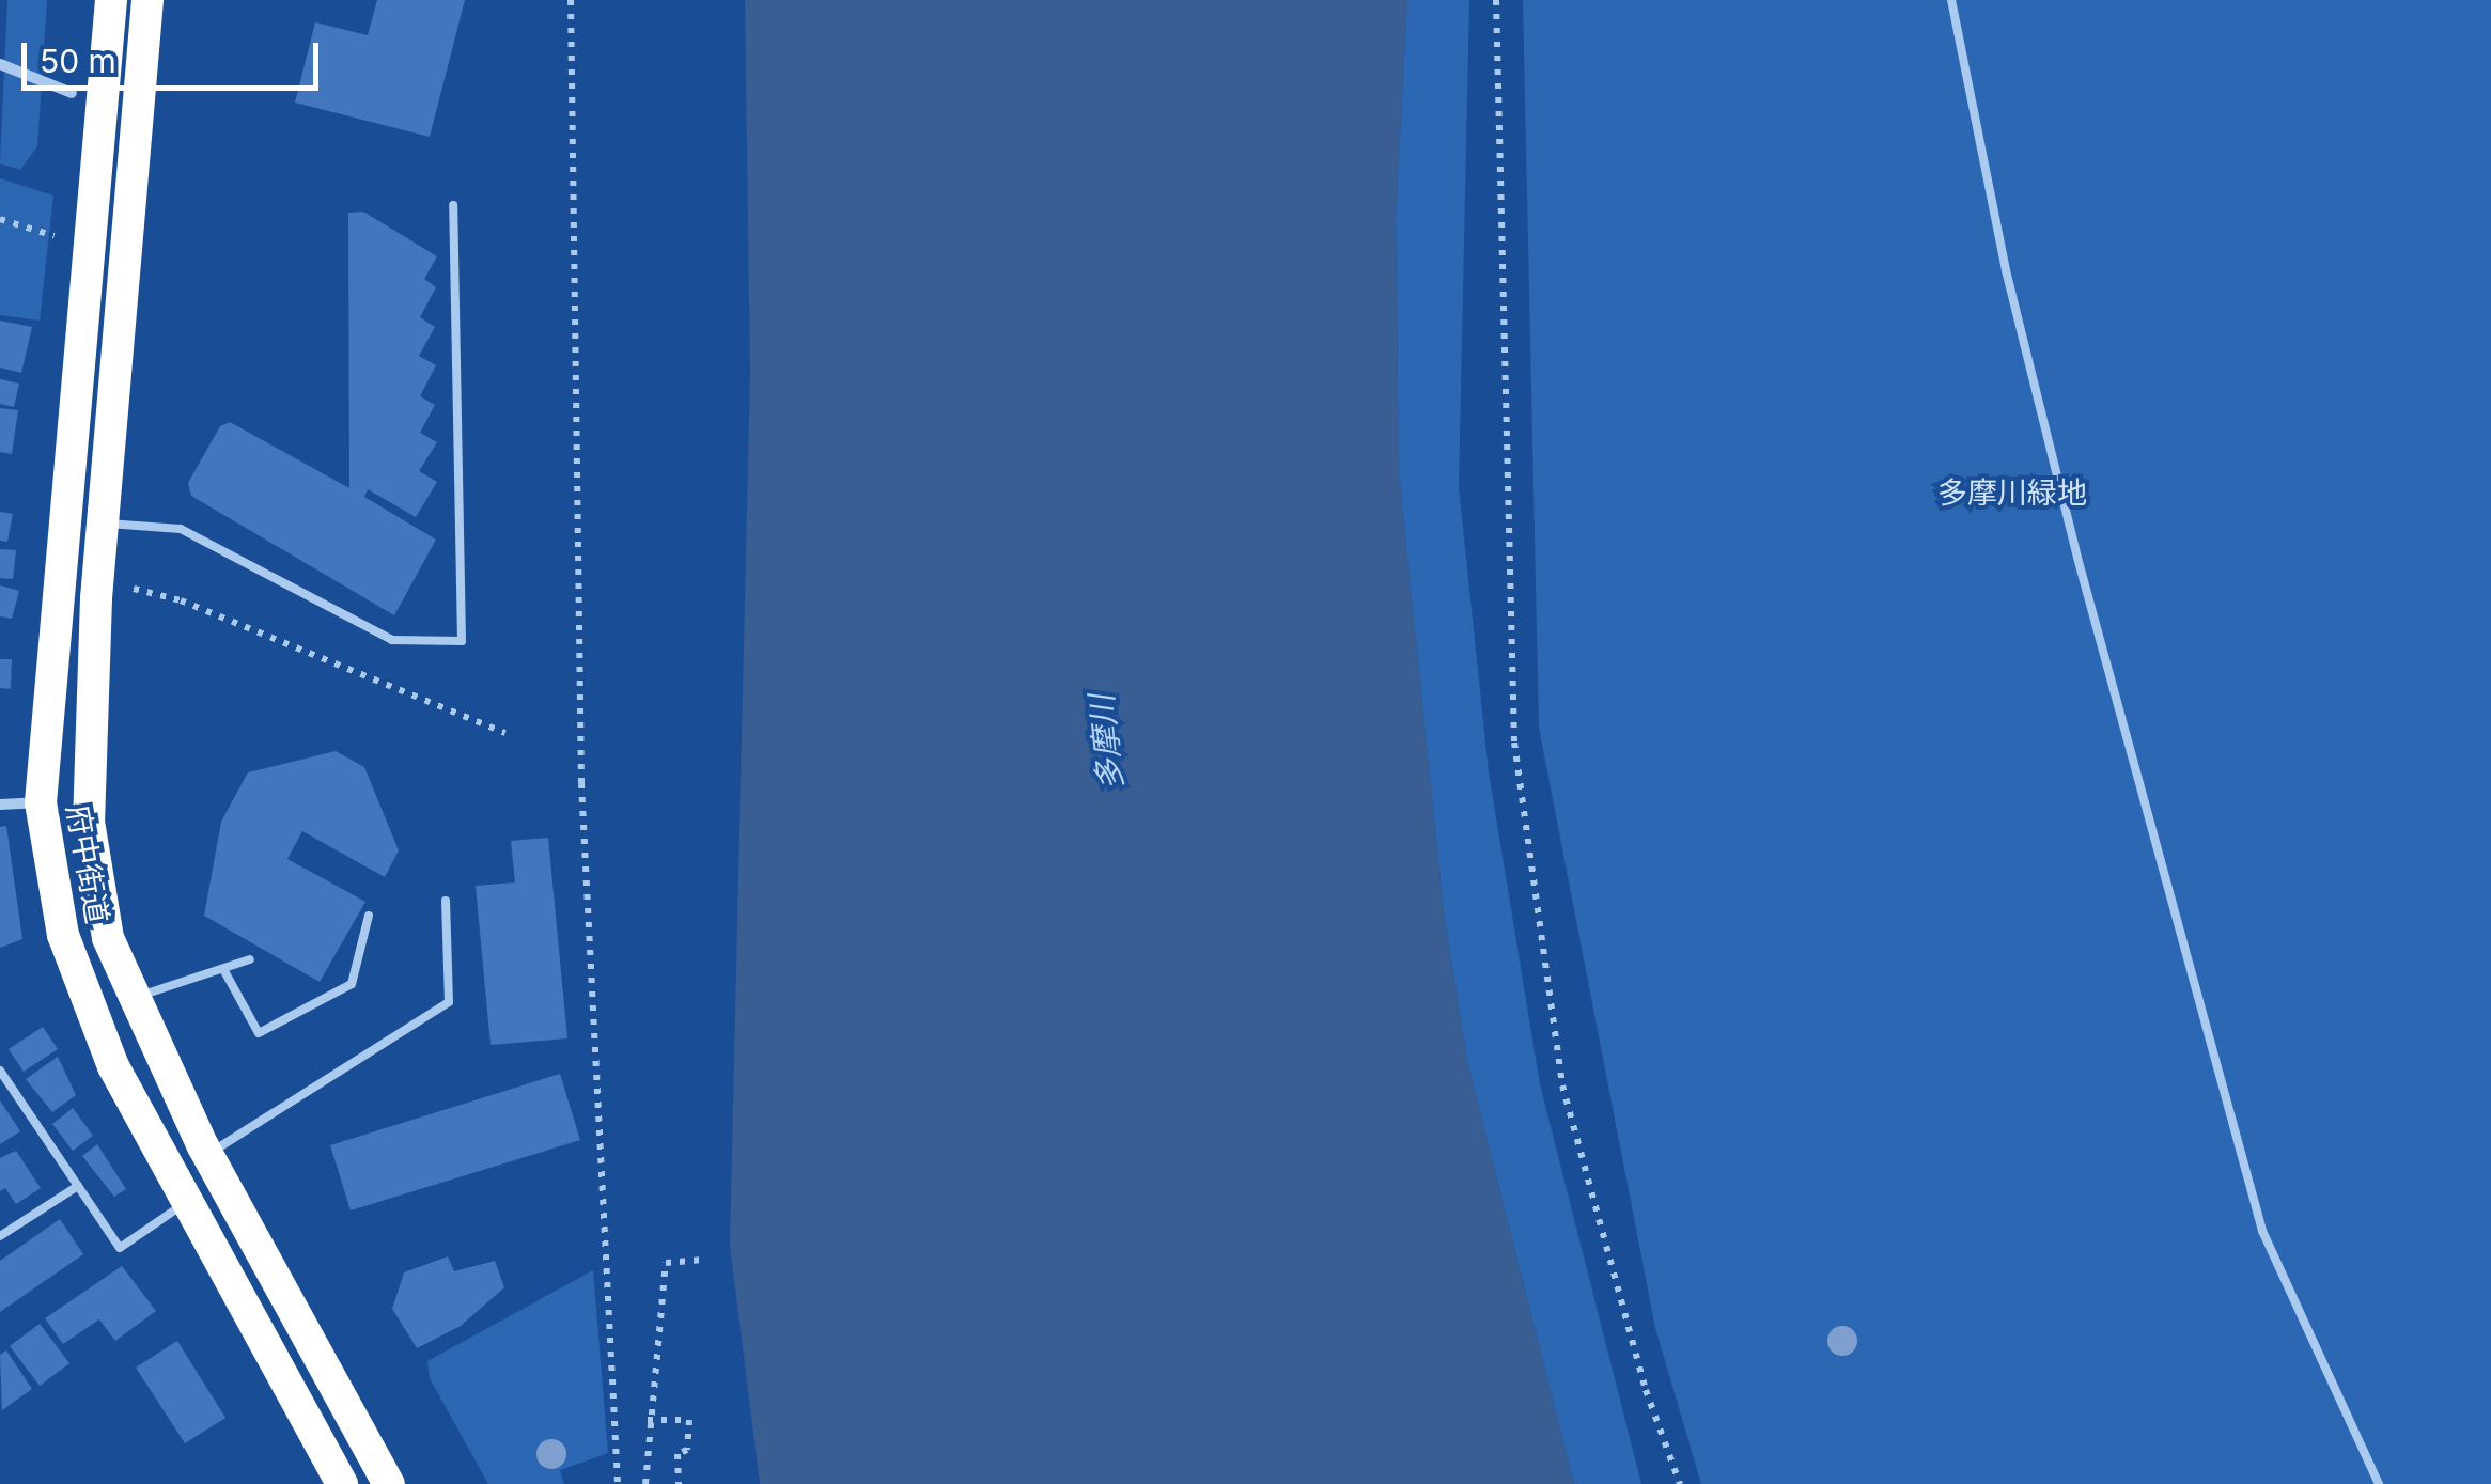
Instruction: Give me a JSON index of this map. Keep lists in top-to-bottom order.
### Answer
{
  "streets": {
    "highway": ["府中街道"]
  },
  "water": ["多摩川"],
  "parks": ["多摩川緑地"],
  "scale_bar": "50 m"
}
